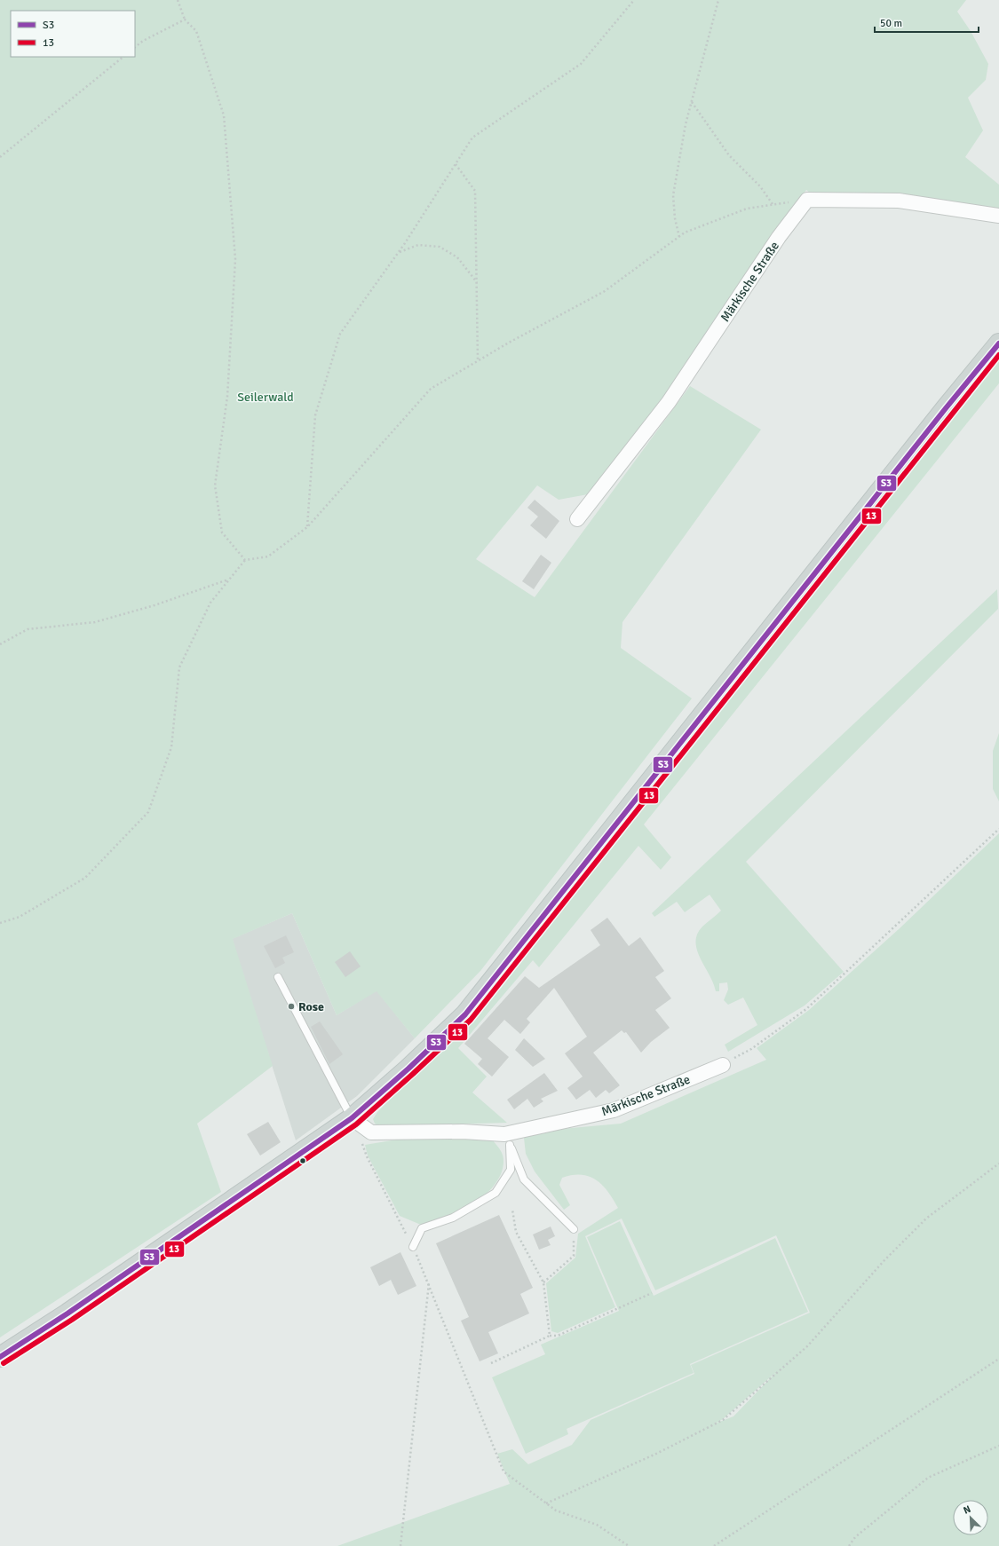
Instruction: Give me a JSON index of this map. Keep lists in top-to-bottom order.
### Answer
{
  "streets": {
    "street": ["Märkische Straße"]
  },
  "parks": ["Seilerwald"],
  "places": ["Rose"],
  "lines": ["transit line S3", "transit line 13"],
  "legend": ["S3", "13"],
  "scale_bar": "50 m",
  "north": "top left"
}
